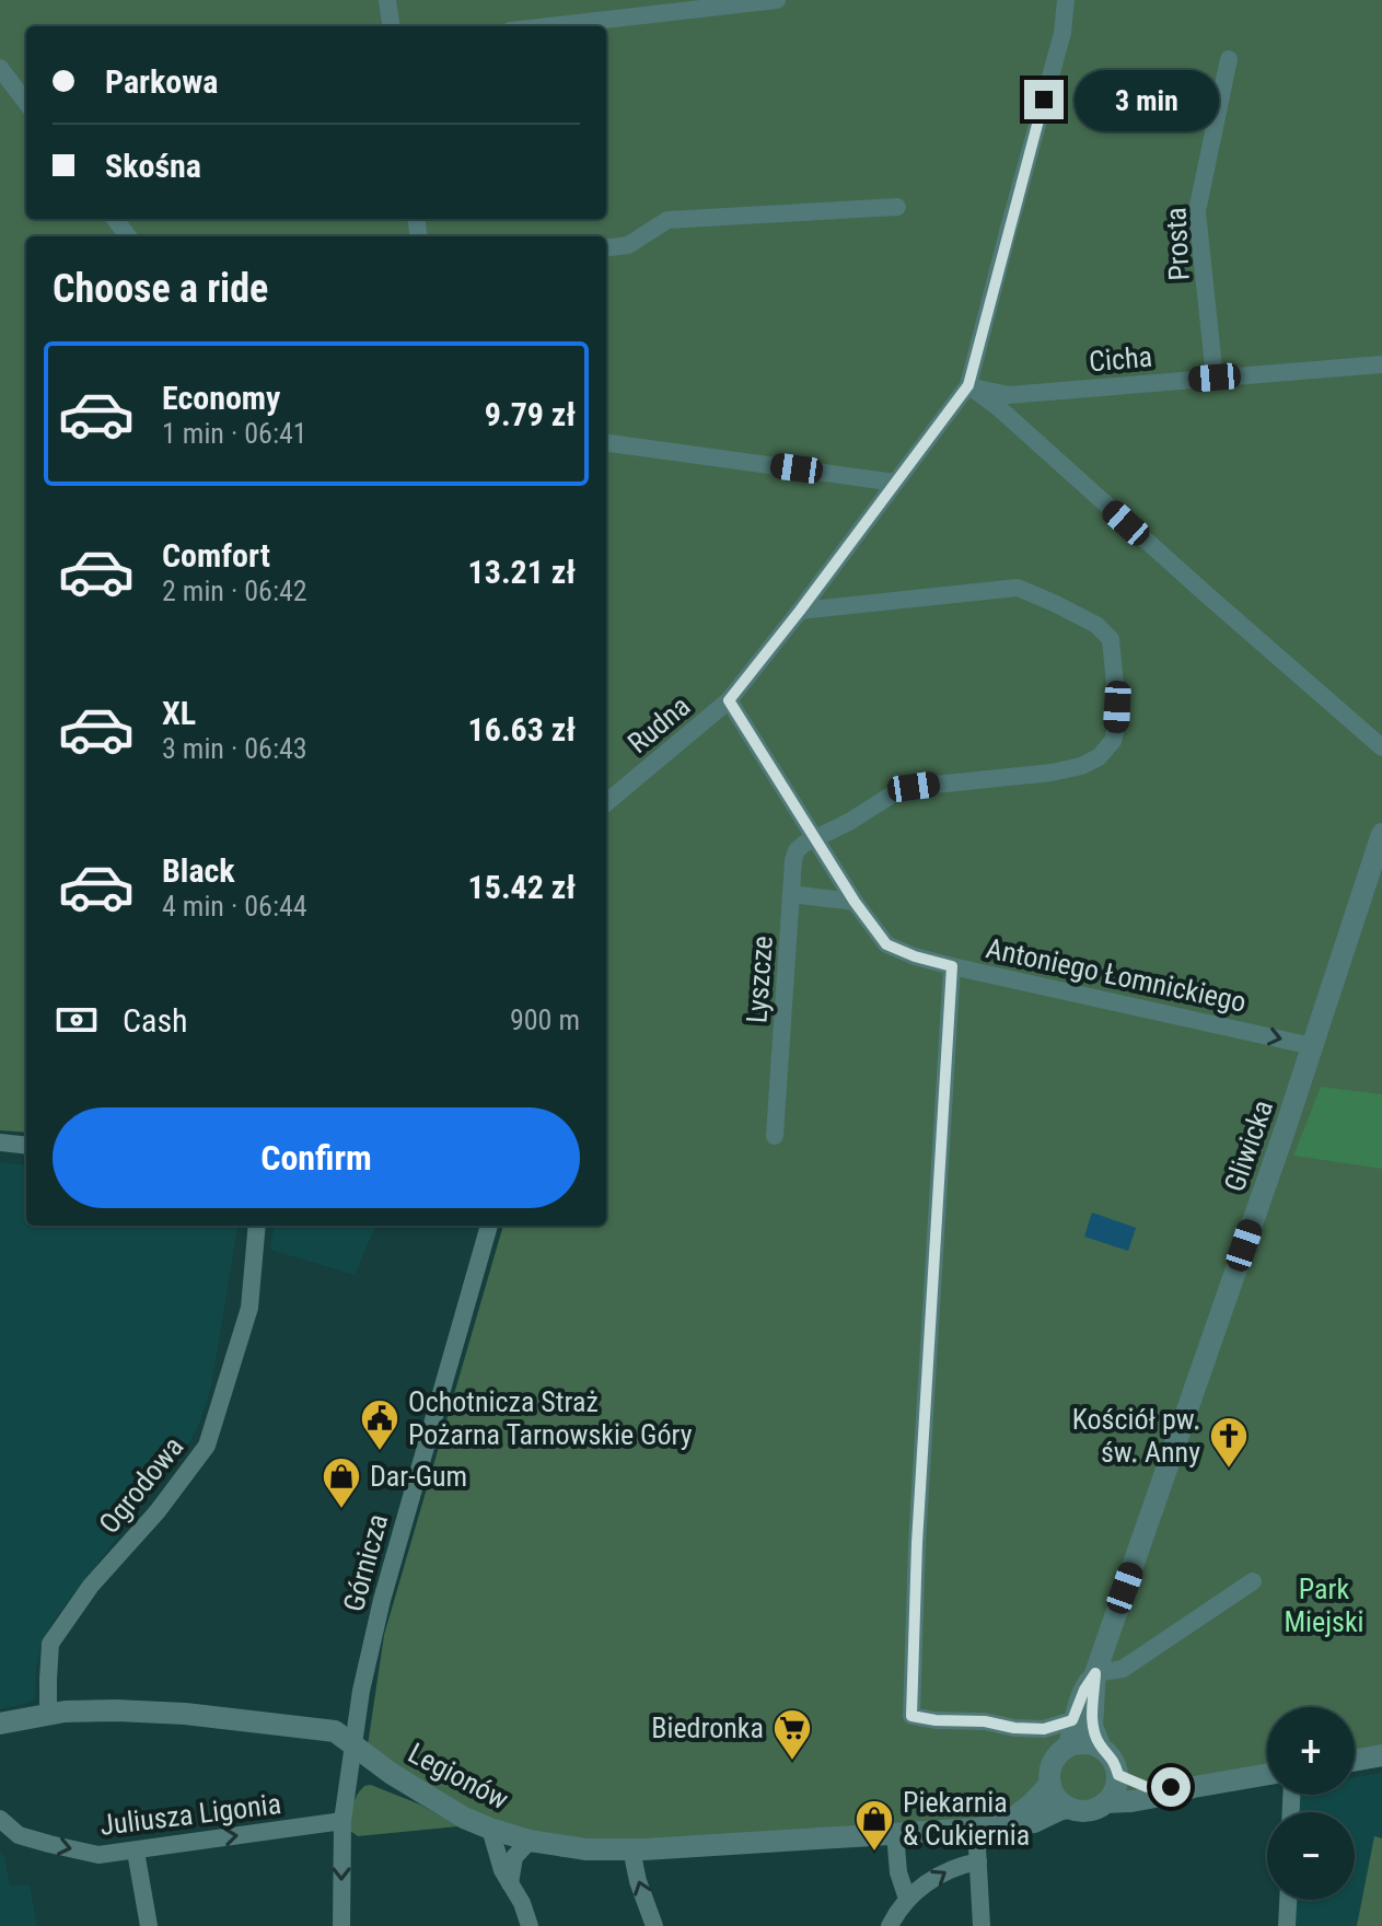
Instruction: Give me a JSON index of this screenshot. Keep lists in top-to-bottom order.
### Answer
{
  "streets": {
    "street": [
      "Prosta",
      "Cicha",
      "Rudna",
      "Antoniego Łomnickiego",
      "Lyszcze",
      "Gliwicka",
      "Ogrodowa",
      "Górnicza",
      "Legionów",
      "Juliusza Ligonia"
    ]
  },
  "crossings": [
    ["Prosta", "Cicha"],
    ["Cicha", "Rudna"],
    ["Rudna", "Antoniego Łomnickiego"],
    ["Antoniego Łomnickiego", "Lyszcze"],
    ["Antoniego Łomnickiego", "Gliwicka"],
    ["Gliwicka", "Legionów"],
    ["Ogrodowa", "Legionów"],
    ["Górnicza", "Legionów"],
    ["Górnicza", "Juliusza Ligonia"]
  ],
  "one_way": ["Antoniego Łomnickiego", "Juliusza Ligonia"],
  "parks": ["Park Miejski"],
  "places": {
    "public building": ["Ochotnicza Straż Pożarna Tarnowskie Góry"],
    "church": ["Kościół pw. św. Anny"],
    "shop": ["Dar-Gum", "Piekarnia & Cukiernia"],
    "supermarket": ["Biedronka"]
  },
  "page": {
    "banner": ["Parkowa", "Skośna"],
    "bubble": "3 min",
    "heading": "Choose a ride",
    "list": [
      {
        "name": "Economy",
        "note": "1 min · 06:41",
        "value": "9.79 zł"
      },
      {
        "name": "Comfort",
        "note": "2 min · 06:42",
        "value": "13.21 zł"
      },
      {
        "name": "XL",
        "note": "3 min · 06:43",
        "value": "16.63 zł"
      },
      {
        "name": "Black",
        "note": "4 min · 06:44",
        "value": "15.42 zł"
      }
    ],
    "pay": ["Cash", "900 m"],
    "buttons": "Confirm",
    "map_buttons": ["+", "−"]
  }
}
